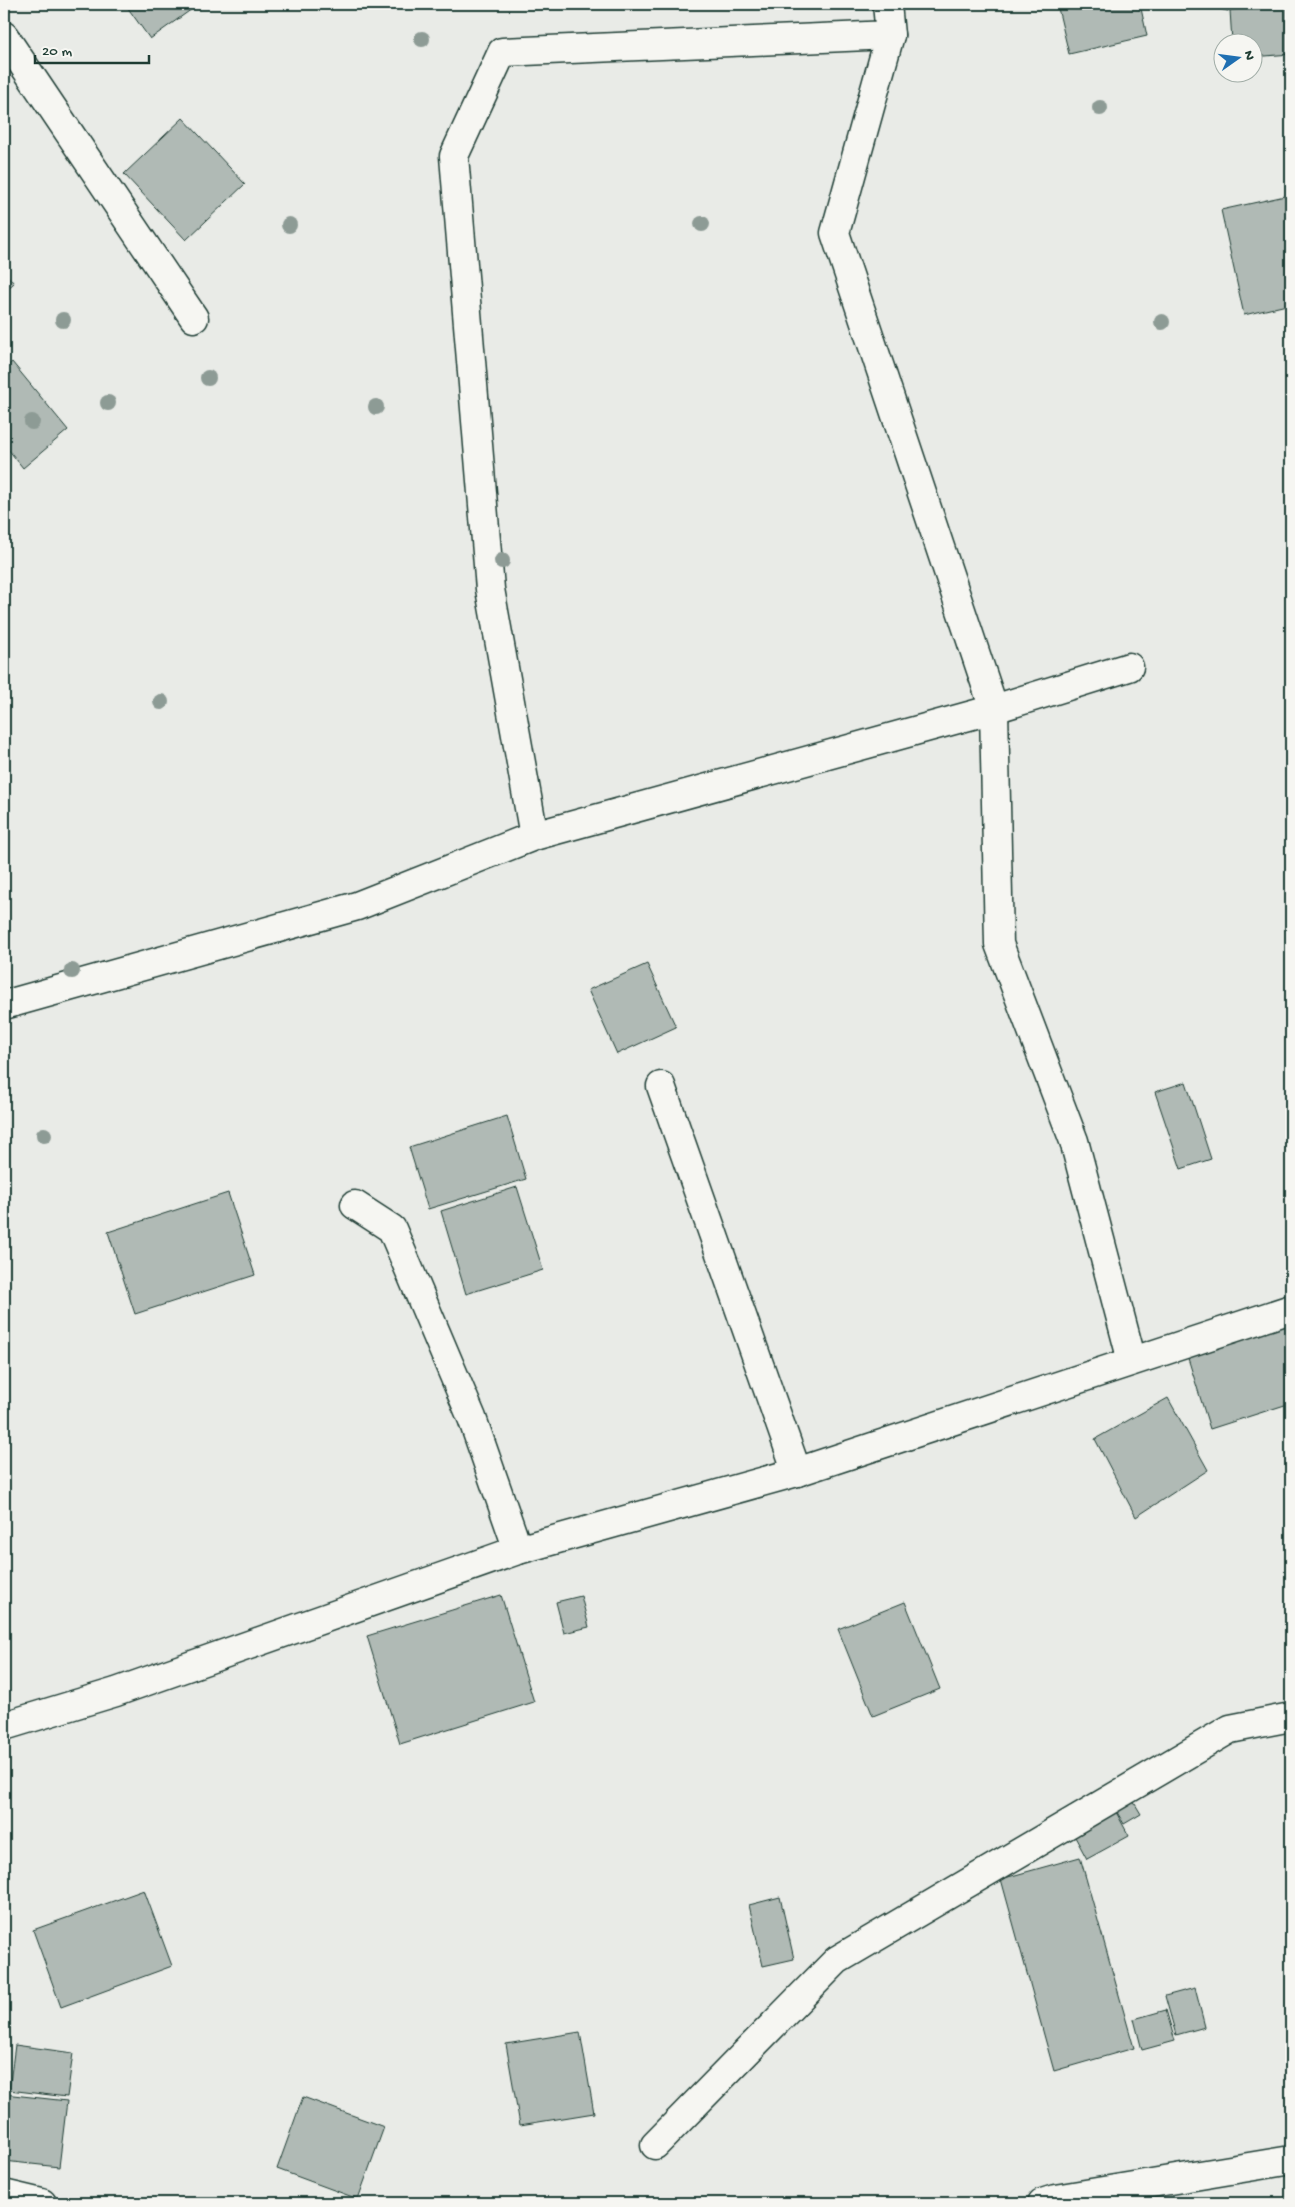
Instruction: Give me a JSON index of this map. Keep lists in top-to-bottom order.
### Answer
{
  "scale_bar": "20 m",
  "north": "right"
}
